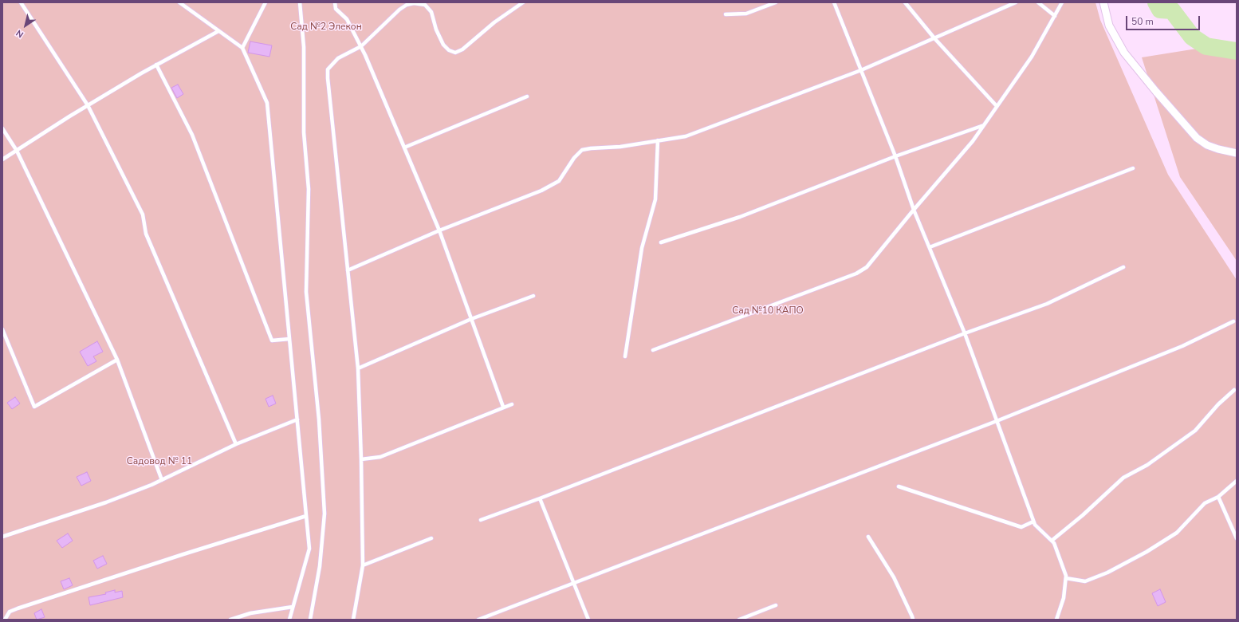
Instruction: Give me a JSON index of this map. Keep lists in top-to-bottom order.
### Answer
{
  "parks": ["Сад №2 Элекон", "Сад №10 КАПО", "Садовод № 11"],
  "scale_bar": "50 m",
  "north": "bottom left"
}
